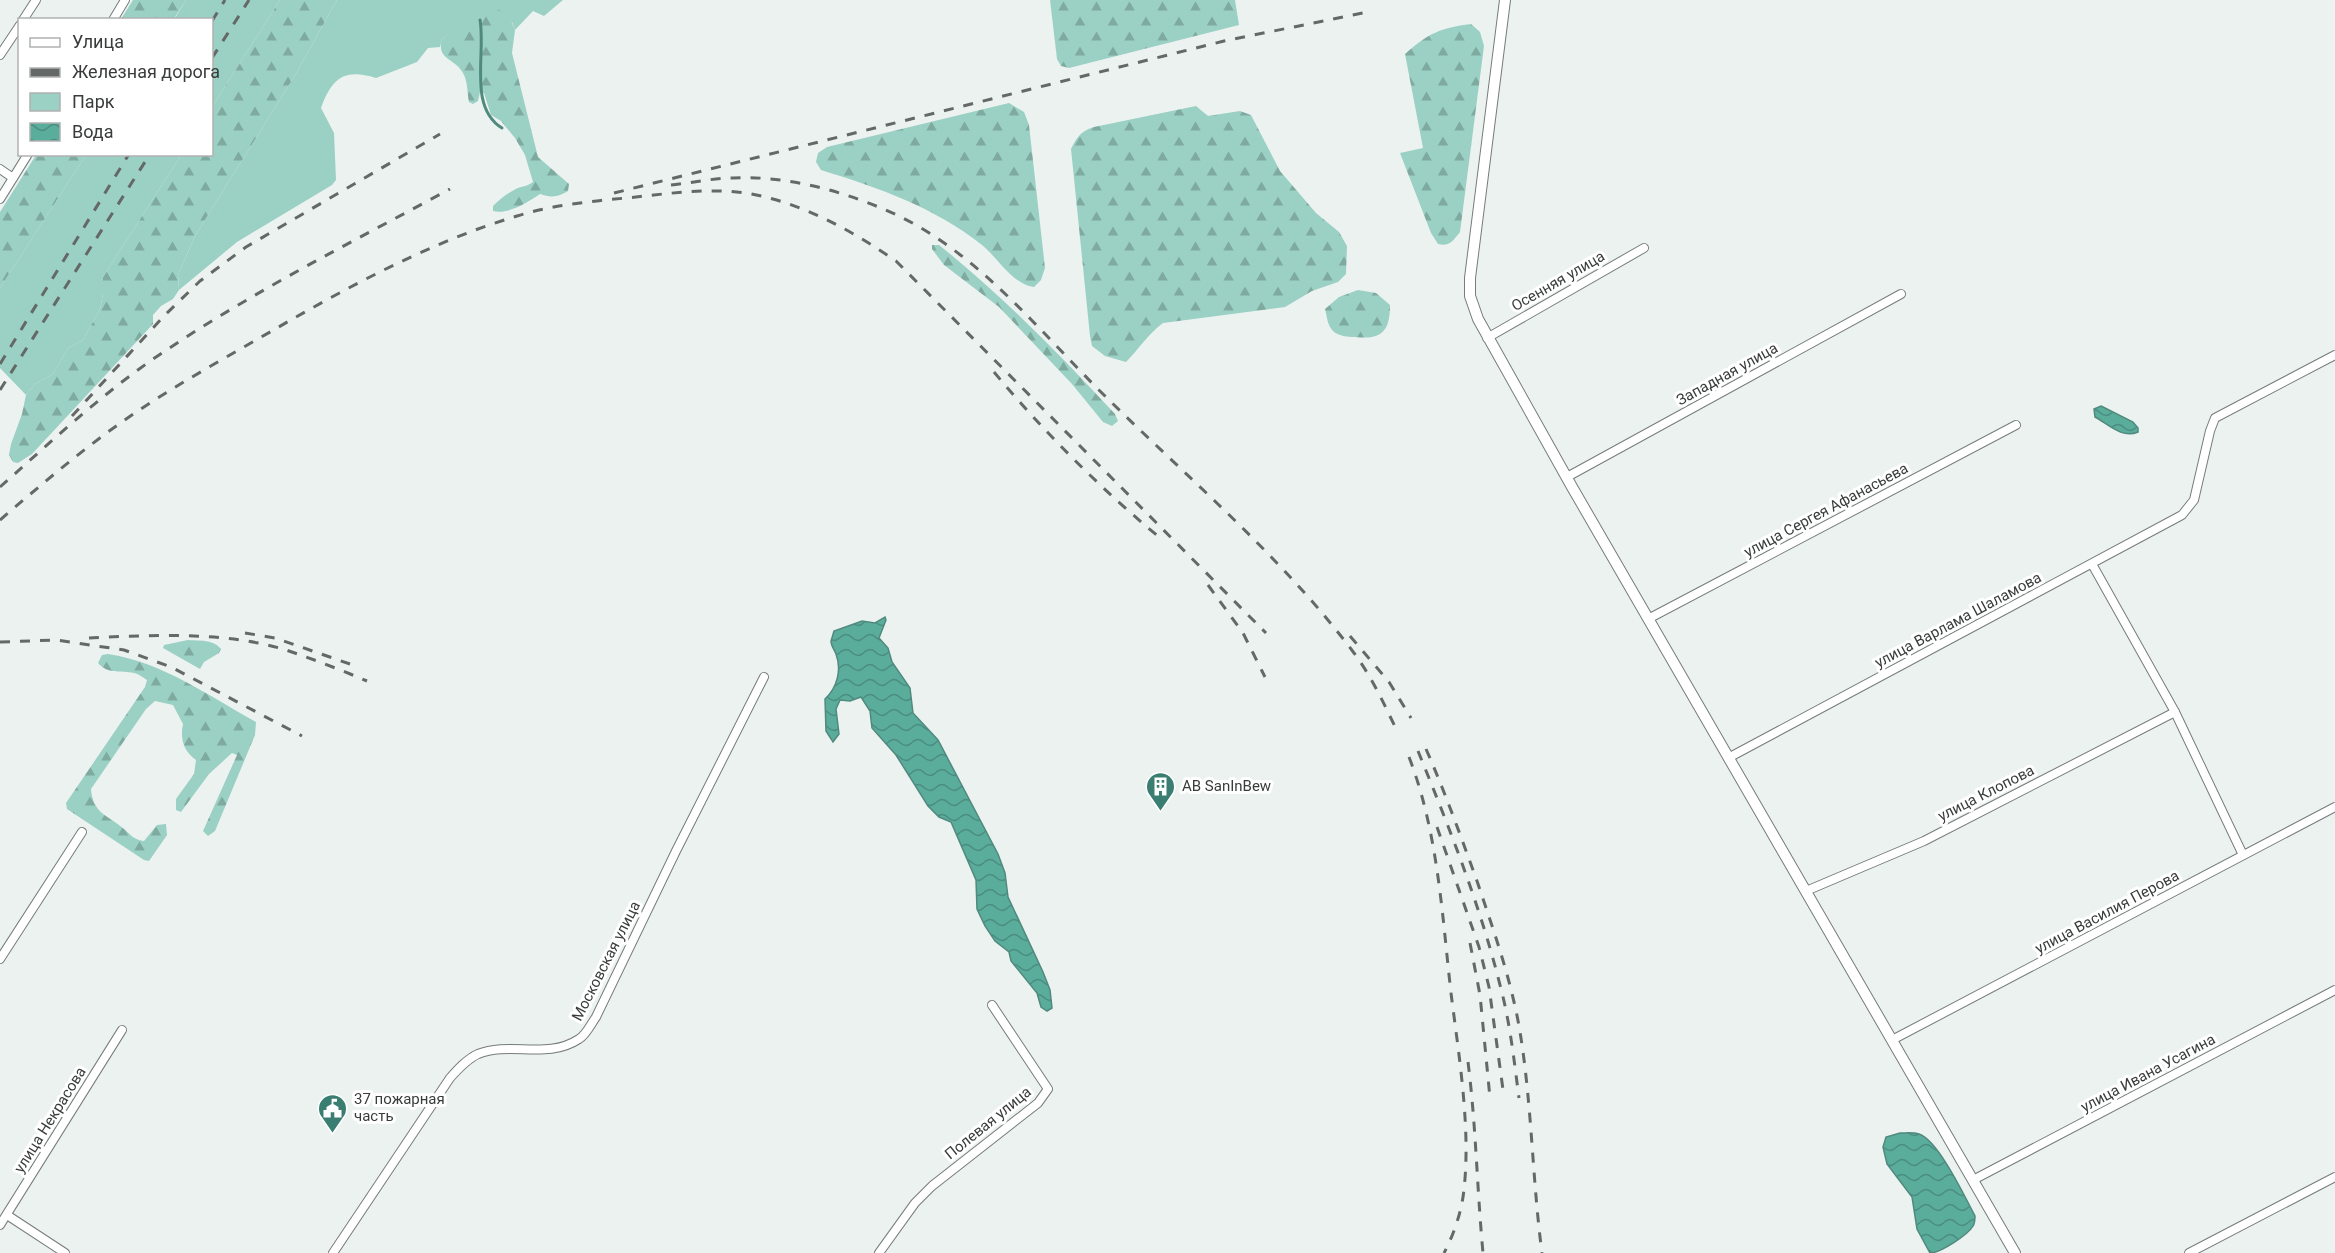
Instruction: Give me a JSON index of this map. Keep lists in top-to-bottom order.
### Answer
{
  "streets": {
    "street": [
      "Осенняя улица",
      "Западная улица",
      "улица Сергея Афанасьева",
      "улица Варлама Шаламова",
      "улица Клопова",
      "улица Василия Перова",
      "Московская улица",
      "улица Ивана Усагина",
      "улица Некрасова",
      "Полевая улица"
    ]
  },
  "places": {
    "building": ["AB SanInBew"],
    "public building": ["37 пожарная часть"]
  },
  "legend": [
    "Улица",
    "Железная дорога",
    "Парк",
    "Вода"
  ]
}
